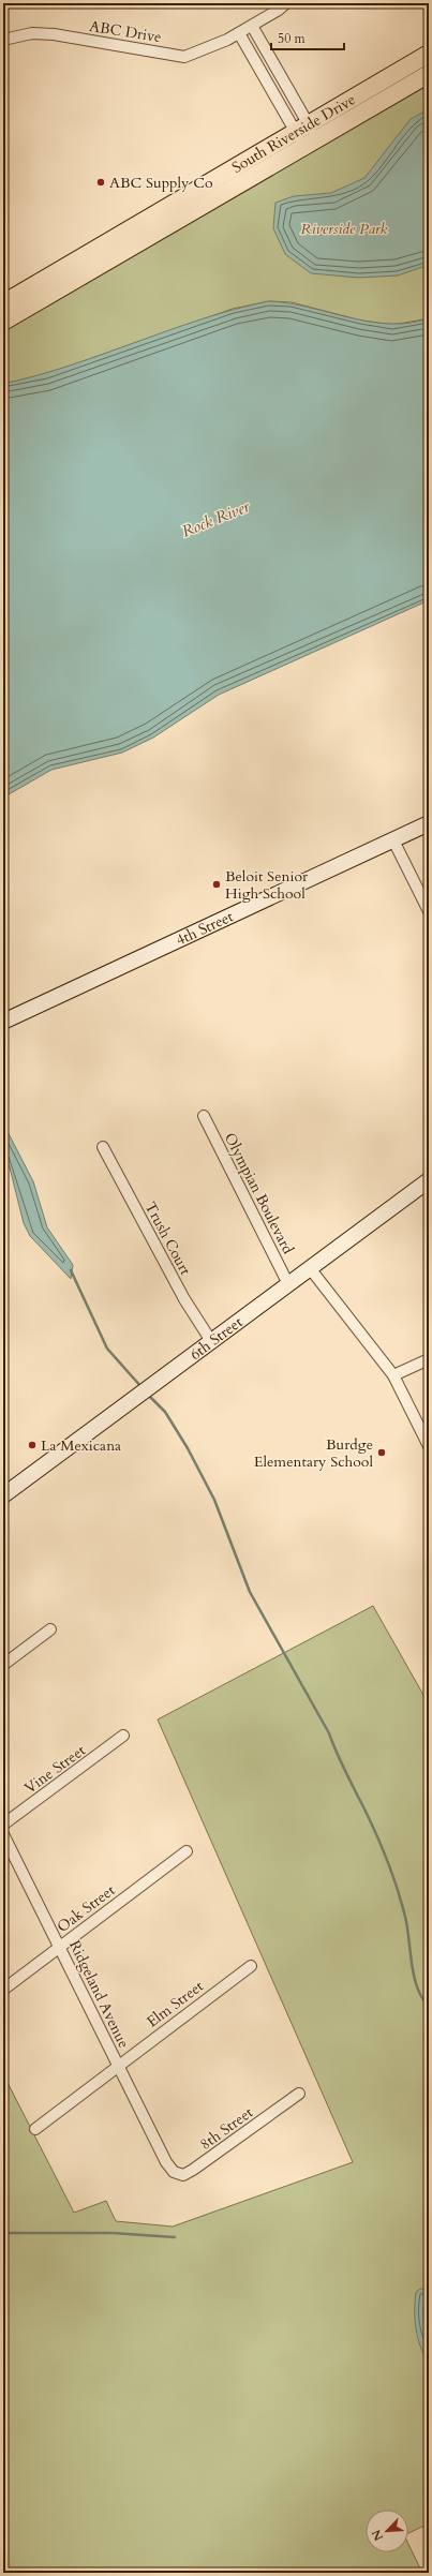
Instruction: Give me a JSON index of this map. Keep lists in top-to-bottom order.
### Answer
{
  "streets": {
    "main road": ["South Riverside Drive"],
    "street": [
      "ABC Drive",
      "4th Street",
      "Olympian Boulevard",
      "Trush Court",
      "6th Street",
      "Vine Street",
      "Oak Street",
      "Ridgeland Avenue",
      "Elm Street",
      "8th Street"
    ]
  },
  "crossings": [
    ["Olympian Boulevard", "6th Street"],
    ["Trush Court", "6th Street"],
    ["Oak Street", "Ridgeland Avenue"],
    ["Ridgeland Avenue", "Elm Street"],
    ["Ridgeland Avenue", "8th Street"]
  ],
  "water": ["Rock River"],
  "parks": ["Riverside Park"],
  "places": [
    "ABC Supply Co",
    "Beloit Senior High School",
    "La Mexicana",
    "Burdge Elementary School"
  ],
  "scale_bar": "50 m",
  "north": "bottom left"
}
